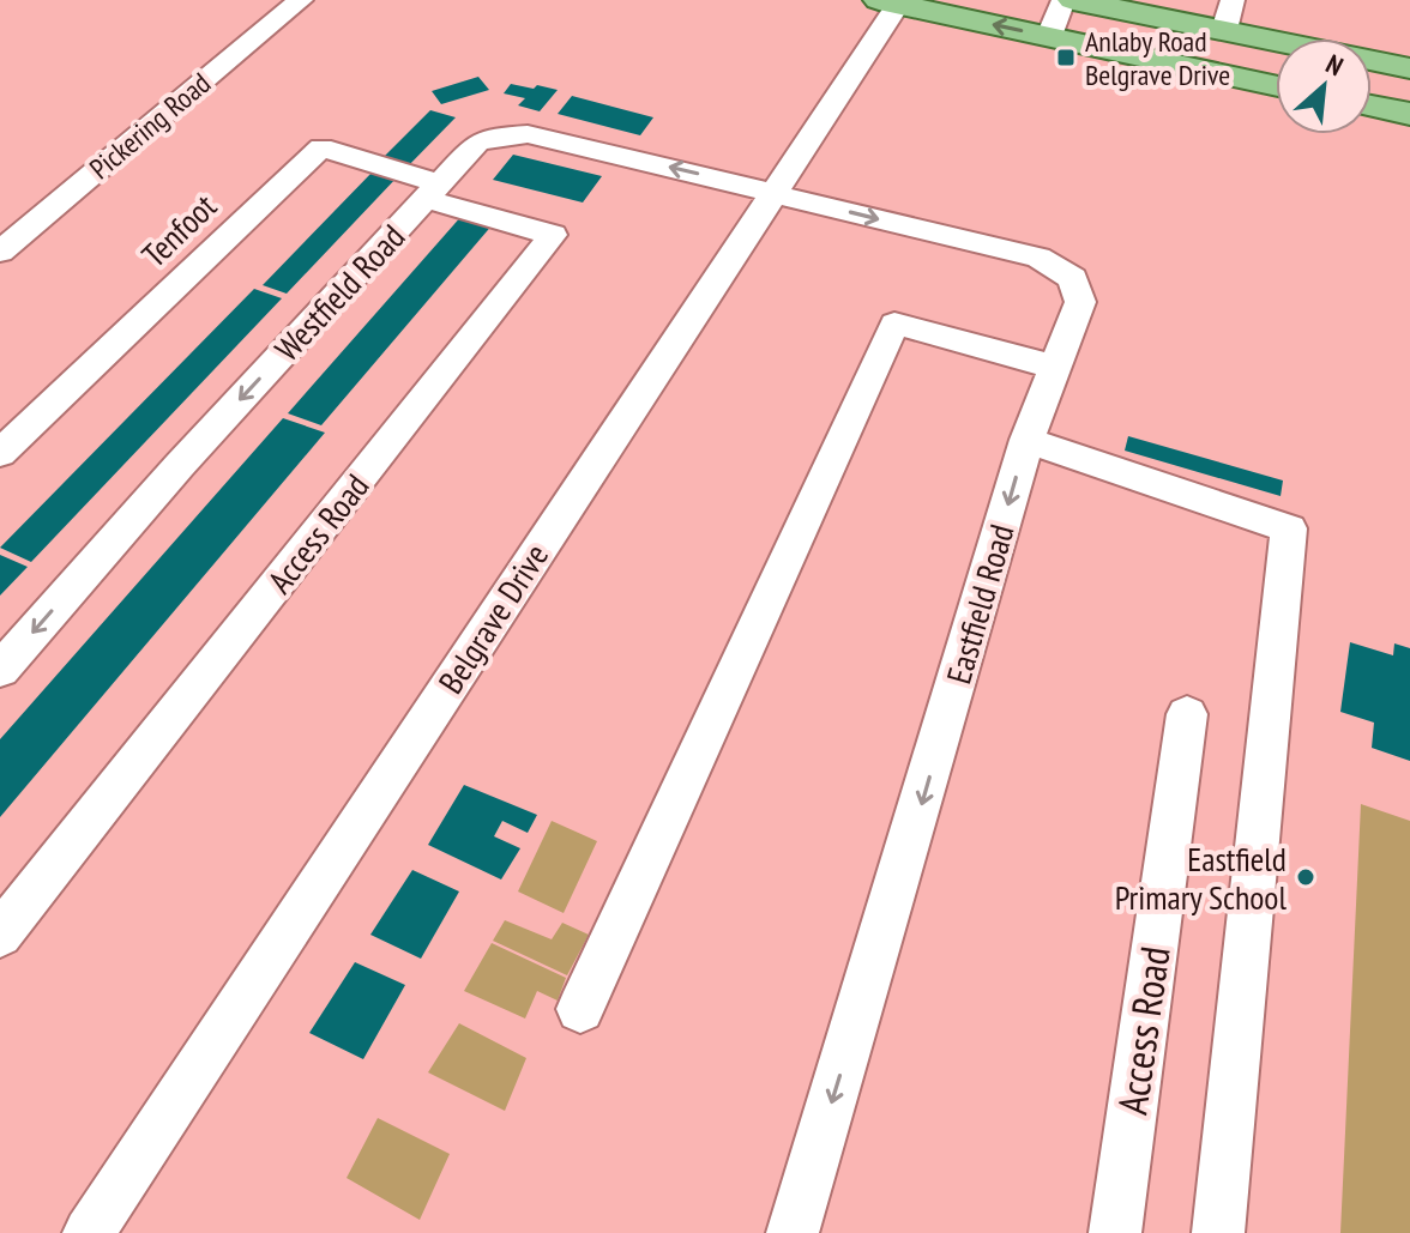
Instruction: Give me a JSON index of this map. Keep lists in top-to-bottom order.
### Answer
{
  "streets": {
    "street": [
      "Pickering Road",
      "Tenfoot",
      "Westfield Road",
      "Access Road",
      "Eastfield Road",
      "Belgrave Drive"
    ]
  },
  "crossings": [
    ["Tenfoot", "Westfield Road"],
    ["Tenfoot", "Access Road"],
    ["Westfield Road", "Access Road"],
    ["Westfield Road", "Eastfield Road"],
    ["Westfield Road", "Belgrave Drive"],
    ["Eastfield Road", "Belgrave Drive"]
  ],
  "one_way": ["Westfield Road"],
  "places": {
    "transit": ["Anlaby Road Belgrave Drive"],
    "other": ["Eastfield Primary School"]
  },
  "north": "top right"
}
